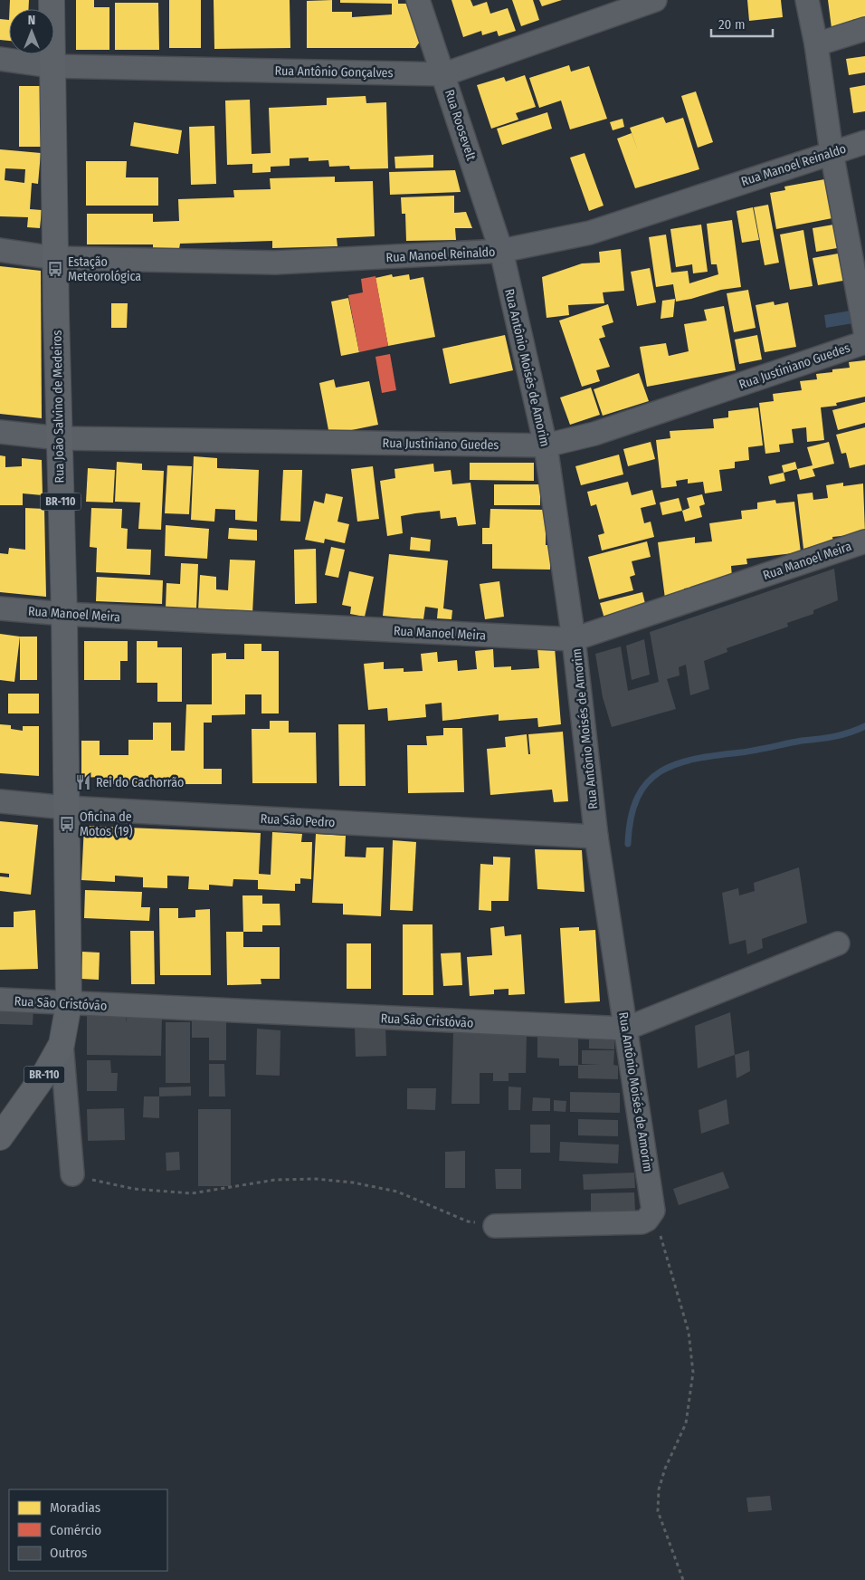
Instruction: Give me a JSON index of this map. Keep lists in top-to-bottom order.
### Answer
{
  "streets": {
    "main road": ["Rua João Salvino de Medeiros", "BR-110"],
    "street": [
      "Rua Antônio Gonçalves",
      "Rua Roosevelt",
      "Rua Manoel Reinaldo",
      "Rua Justiniano Guedes",
      "Rua Antônio Moisés de Amorim",
      "Rua Manoel Meira",
      "Rua São Pedro",
      "Rua São Cristóvão"
    ]
  },
  "crossings": [
    ["Rua Antônio Gonçalves", "Rua Roosevelt"],
    ["Rua Antônio Gonçalves", "Rua João Salvino de Medeiros"],
    ["Rua Roosevelt", "Rua Manoel Reinaldo"],
    ["Rua Roosevelt", "Rua Antônio Moisés de Amorim"],
    ["Rua Manoel Reinaldo", "Rua Antônio Moisés de Amorim"],
    ["Rua Manoel Reinaldo", "Rua João Salvino de Medeiros"],
    ["Rua Justiniano Guedes", "Rua Antônio Moisés de Amorim"],
    ["Rua Justiniano Guedes", "Rua João Salvino de Medeiros"],
    ["Rua Antônio Moisés de Amorim", "Rua Manoel Meira"],
    ["Rua Antônio Moisés de Amorim", "Rua São Pedro"],
    ["Rua Antônio Moisés de Amorim", "Rua São Cristóvão"],
    ["Rua João Salvino de Medeiros", "BR-110"],
    ["Rua João Salvino de Medeiros", "Rua Manoel Meira"],
    ["Rua João Salvino de Medeiros", "Rua São Pedro"],
    ["Rua João Salvino de Medeiros", "Rua São Cristóvão"],
    ["BR-110", "Rua São Cristóvão"]
  ],
  "places": {
    "bus stop": ["Estação Meteorológica", "Oficina de Motos (19)"],
    "restaurant": ["Rei do Cachorrão"]
  },
  "legend": ["Moradias", "Comércio", "Outros"],
  "scale_bar": "20 m",
  "north": "top"
}
